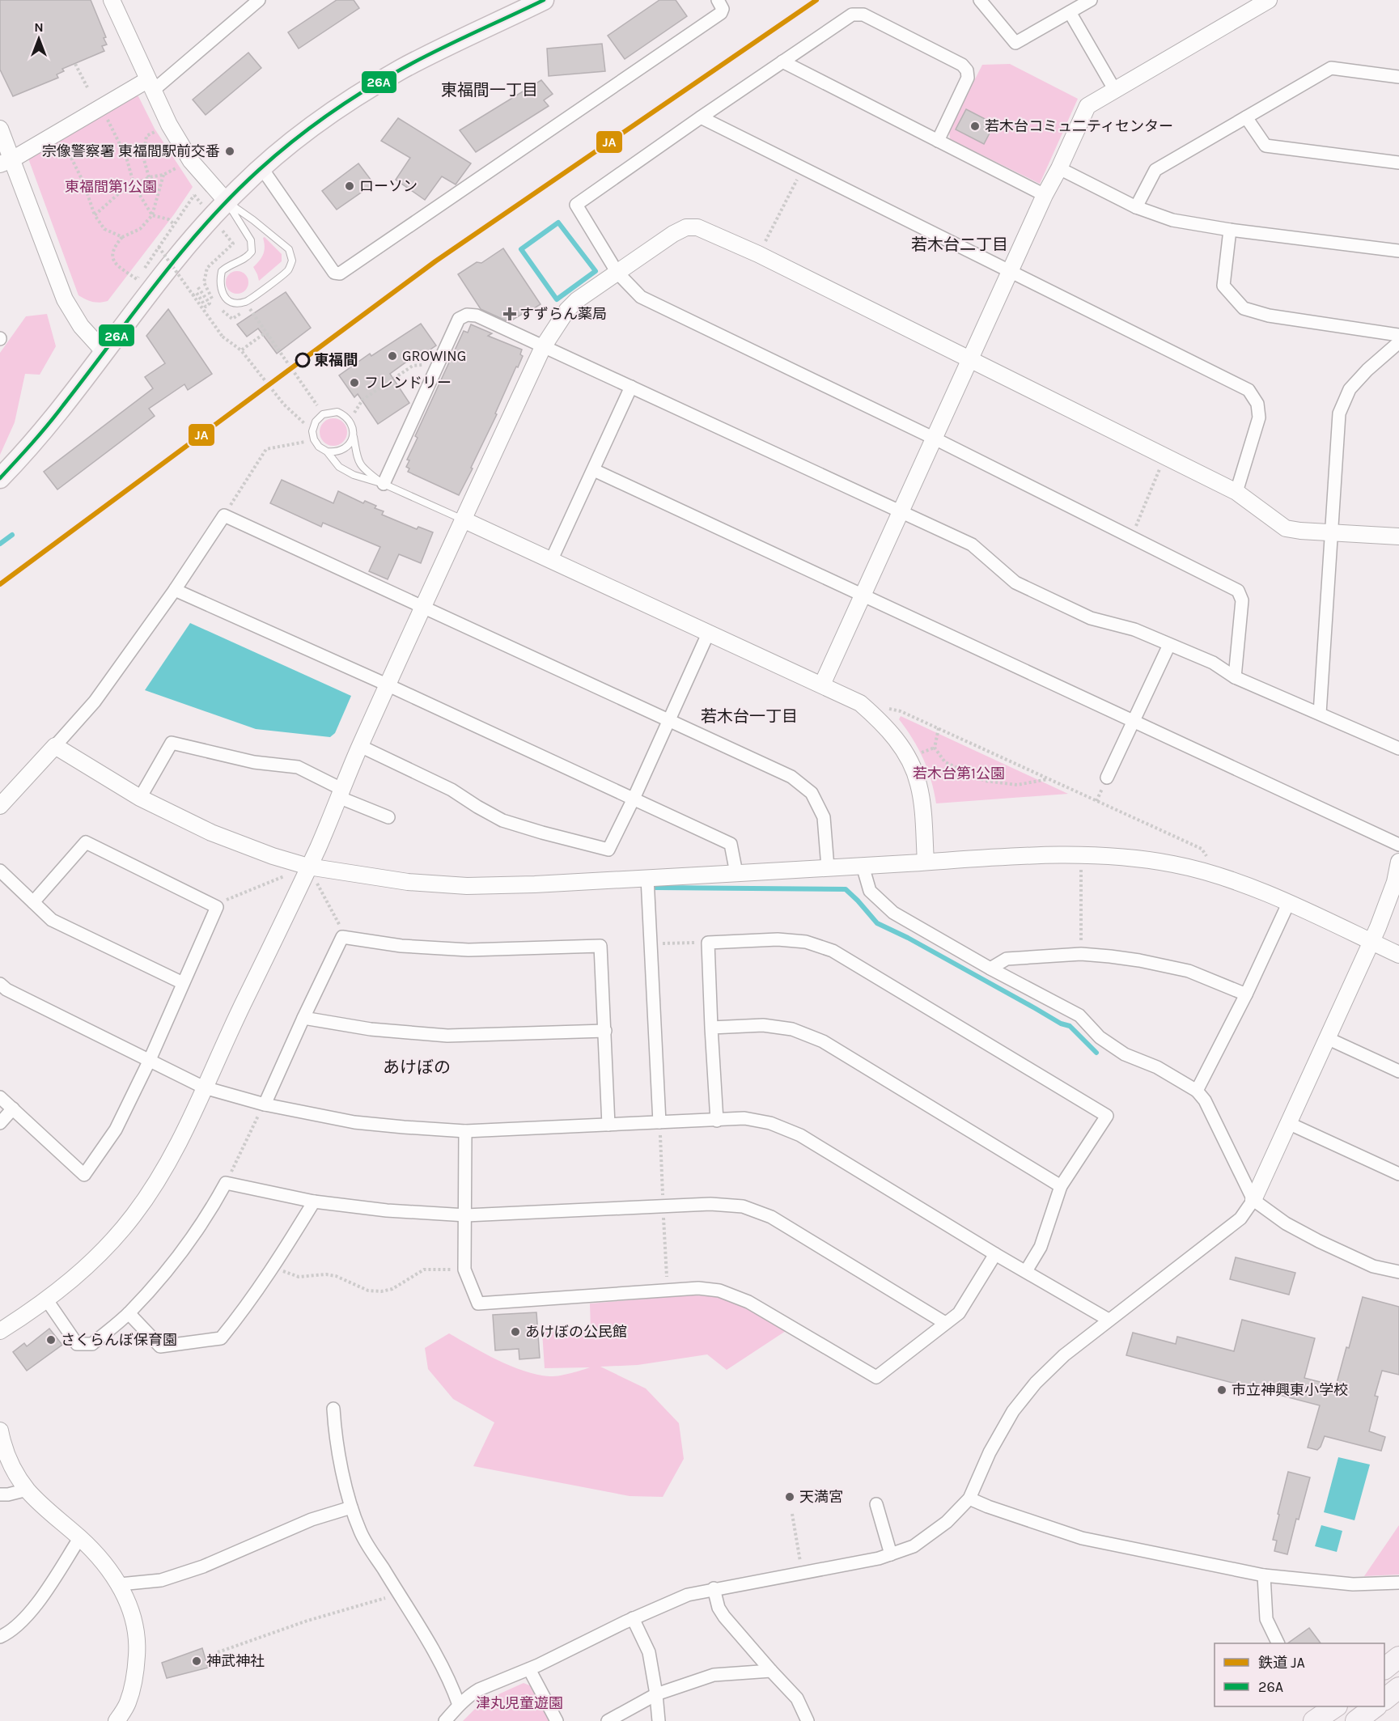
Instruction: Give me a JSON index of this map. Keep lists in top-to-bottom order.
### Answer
{
  "districts": [
    "東福間一丁目",
    "若木台二丁目",
    "若木台一丁目",
    "あけぼの"
  ],
  "parks": ["東福間第1公園", "若木台第1公園", "津丸児童遊園"],
  "places": {
    "other": [
      "若木台コミュ二ティセンター",
      "宗像警察署 東福間駅前交番",
      "ローソン",
      "GROWING",
      "東福間",
      "フレンドリー",
      "あけぼの公民館",
      "さくらんぼ保育園",
      "市立神興東小学校",
      "天満宮",
      "神武神社"
    ],
    "health": ["すずらん薬局"]
  },
  "lines": ["rail line JA", "transit line 26A"],
  "legend": ["鉄道 JA", "26A"],
  "north": "top"
}
